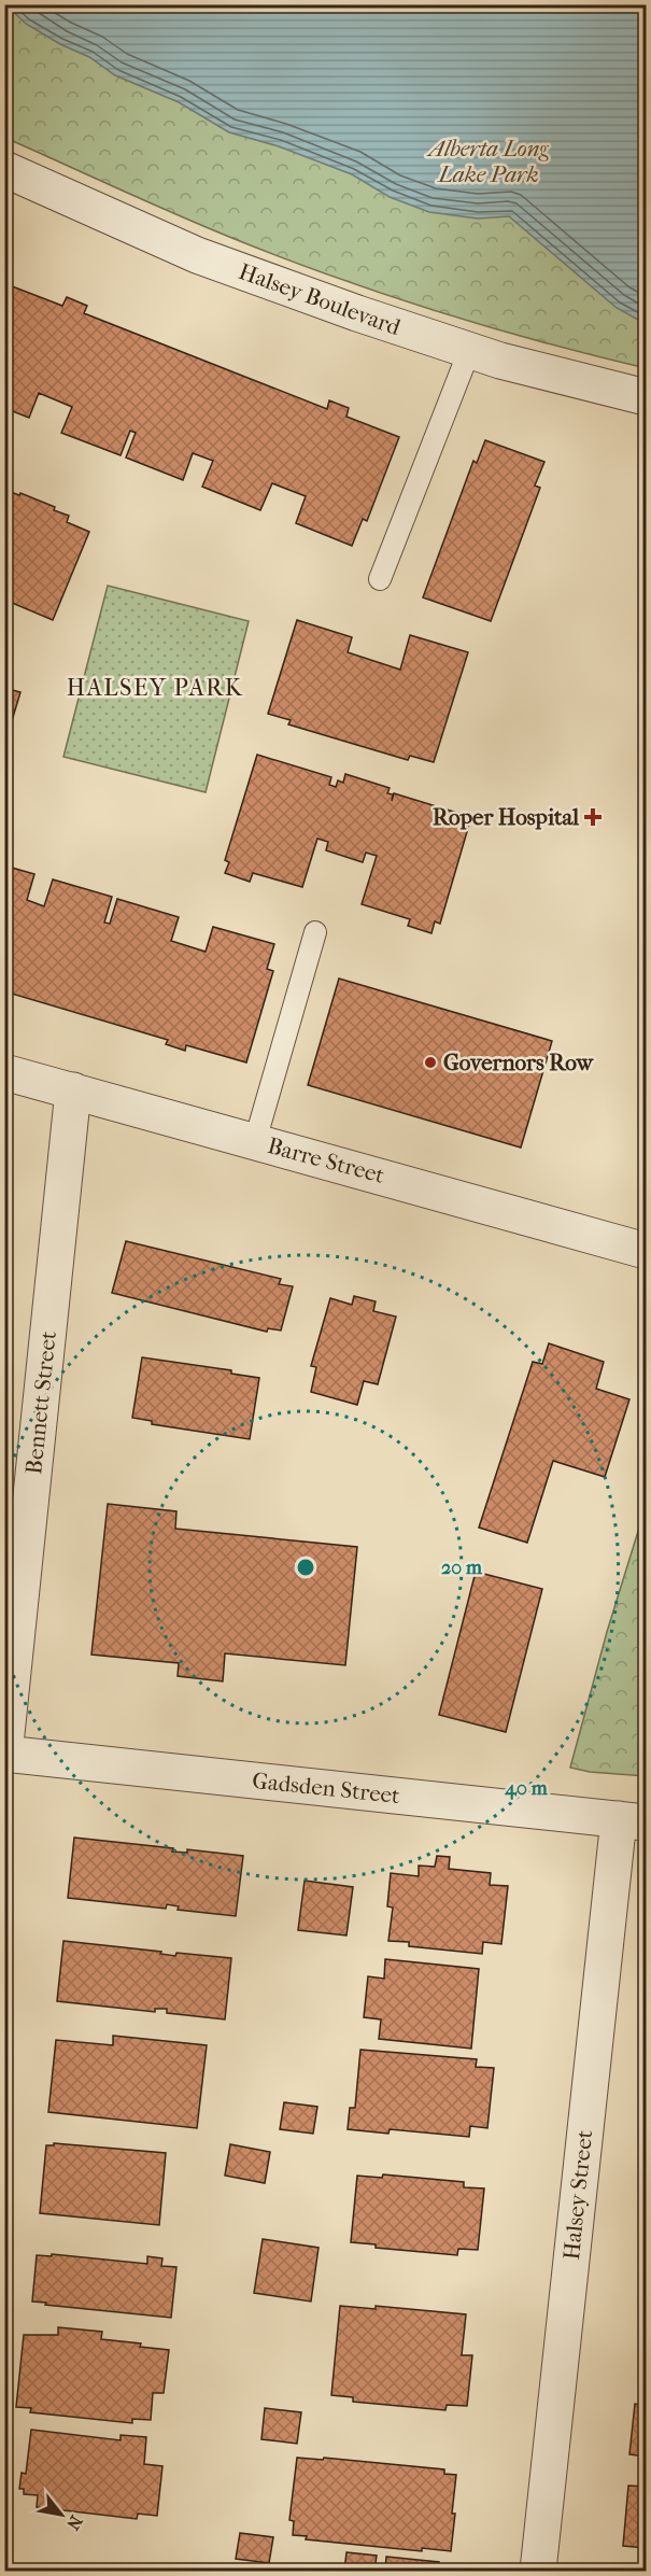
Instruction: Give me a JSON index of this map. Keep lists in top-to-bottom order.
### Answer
{
  "streets": {
    "street": [
      "Halsey Boulevard",
      "Barre Street",
      "Bennett Street",
      "Gadsden Street",
      "Halsey Street"
    ]
  },
  "crossings": [
    ["Barre Street", "Bennett Street"],
    ["Bennett Street", "Gadsden Street"],
    ["Gadsden Street", "Halsey Street"]
  ],
  "districts": ["HALSEY PARK"],
  "parks": ["Alberta Long Lake Park"],
  "places": {
    "health": ["Roper Hospital"],
    "other": ["Governors Row"]
  },
  "north": "bottom right",
  "rings": ["20 m", "40 m"]
}
